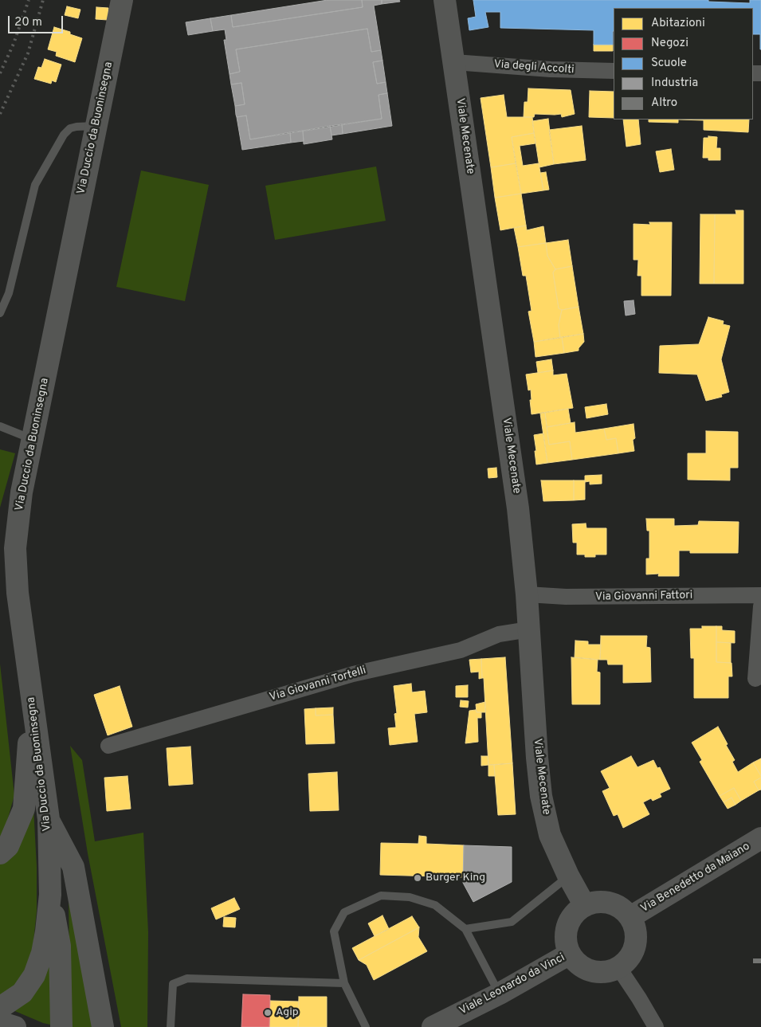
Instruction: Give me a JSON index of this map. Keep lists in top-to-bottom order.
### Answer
{
  "streets": {
    "main road": [
      "Via Duccio da Buoninsegna",
      "Viale Mecenate",
      "Via Benedetto da Maiano",
      "Viale Leonardo da Vinci"
    ],
    "street": ["Via degli Accolti", "Via Giovanni Fattori", "Via Giovanni Tortelli"]
  },
  "crossings": [
    ["Via degli Accolti", "Viale Mecenate"],
    ["Viale Mecenate", "Via Giovanni Fattori"],
    ["Viale Mecenate", "Via Giovanni Tortelli"],
    ["Viale Mecenate", "Via Benedetto da Maiano"],
    ["Viale Mecenate", "Viale Leonardo da Vinci"],
    ["Via Benedetto da Maiano", "Viale Leonardo da Vinci"]
  ],
  "places": ["Burger King", "Agip"],
  "legend": [
    "Abitazioni",
    "Negozi",
    "Scuole",
    "Industria",
    "Altro"
  ],
  "scale_bar": "20 m"
}
